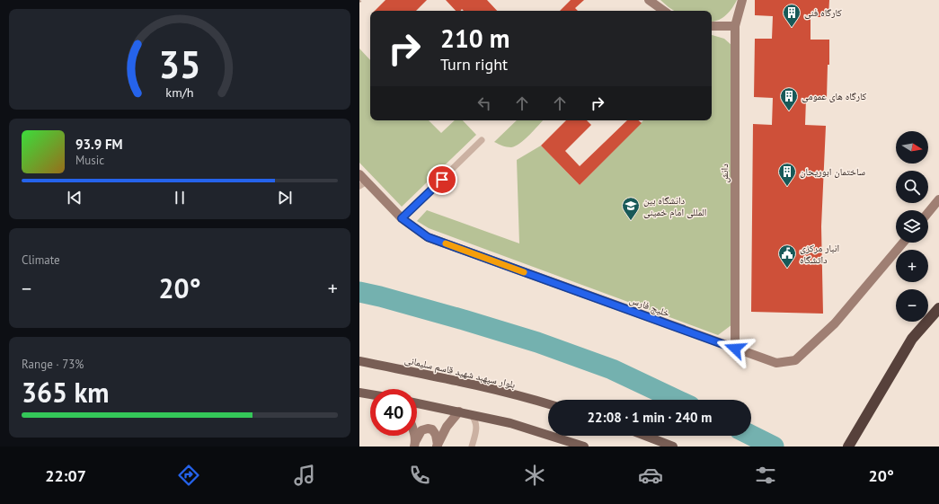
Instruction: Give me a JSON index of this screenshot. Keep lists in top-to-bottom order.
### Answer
{
  "streets": {
    "main road": ["بلوار سپهبد شهید قاسم سلیمانی"],
    "street": ["دانش", "خلیج فارس"]
  },
  "crossings": [
    ["دانش", "خلیج فارس"]
  ],
  "places": {
    "building": ["کارگاه فنی", "کارگاه های عمومی", "ساختمان ابوریحان"],
    "school or university": ["دانشگاه بین المللی امام خمینی"],
    "public building": ["انبار مرکزی داتشگاه"]
  },
  "north": "right",
  "page": {
    "turn": ["210 m", "Turn right"],
    "song": ["93.9 FM", "Music"],
    "map_buttons": ["+", "−"],
    "tile": [
      "Climate",
      ["Range · 73%", "365 km"]
    ],
    "heat": ["−", "20°", "+"],
    "limit": "40",
    "trip": "22:08 · 1 min · 240 m",
    "tabs": ["22:07", "20°"],
    "gauge": ["35", "km/h"]
  }
}
